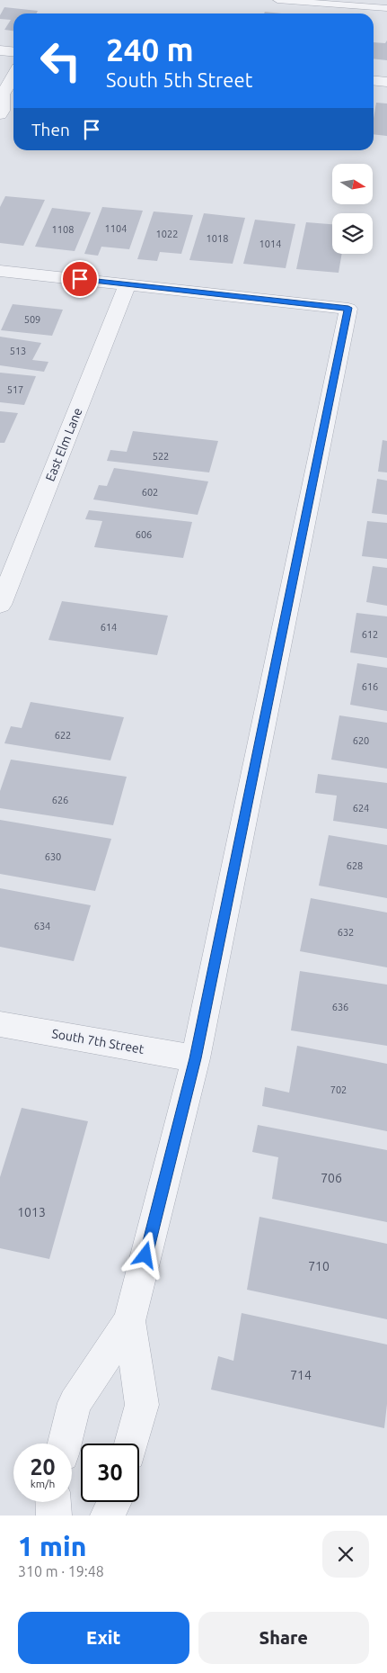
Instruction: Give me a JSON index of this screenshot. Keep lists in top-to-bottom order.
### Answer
{
  "streets": {
    "street": ["East Elm Lane", "South 7th Street"]
  },
  "house_numbers": [
    "1104",
    "1108",
    "1022",
    "1018",
    "1014",
    "509",
    "513",
    "517",
    "522",
    "602",
    "606",
    "614",
    "612",
    "616",
    "622",
    "620",
    "626",
    "624",
    "630",
    "628",
    "634",
    "632",
    "636",
    "702",
    "706",
    "1013",
    "710",
    "714"
  ],
  "north": "right",
  "page": {
    "turn": ["240 m", "South 5th Street"],
    "then": "Then",
    "speed": "20 km/h",
    "limit": "30",
    "heading": ["1 min", "310 m · 19:48"],
    "buttons": ["Exit", "Share"]
  }
}
